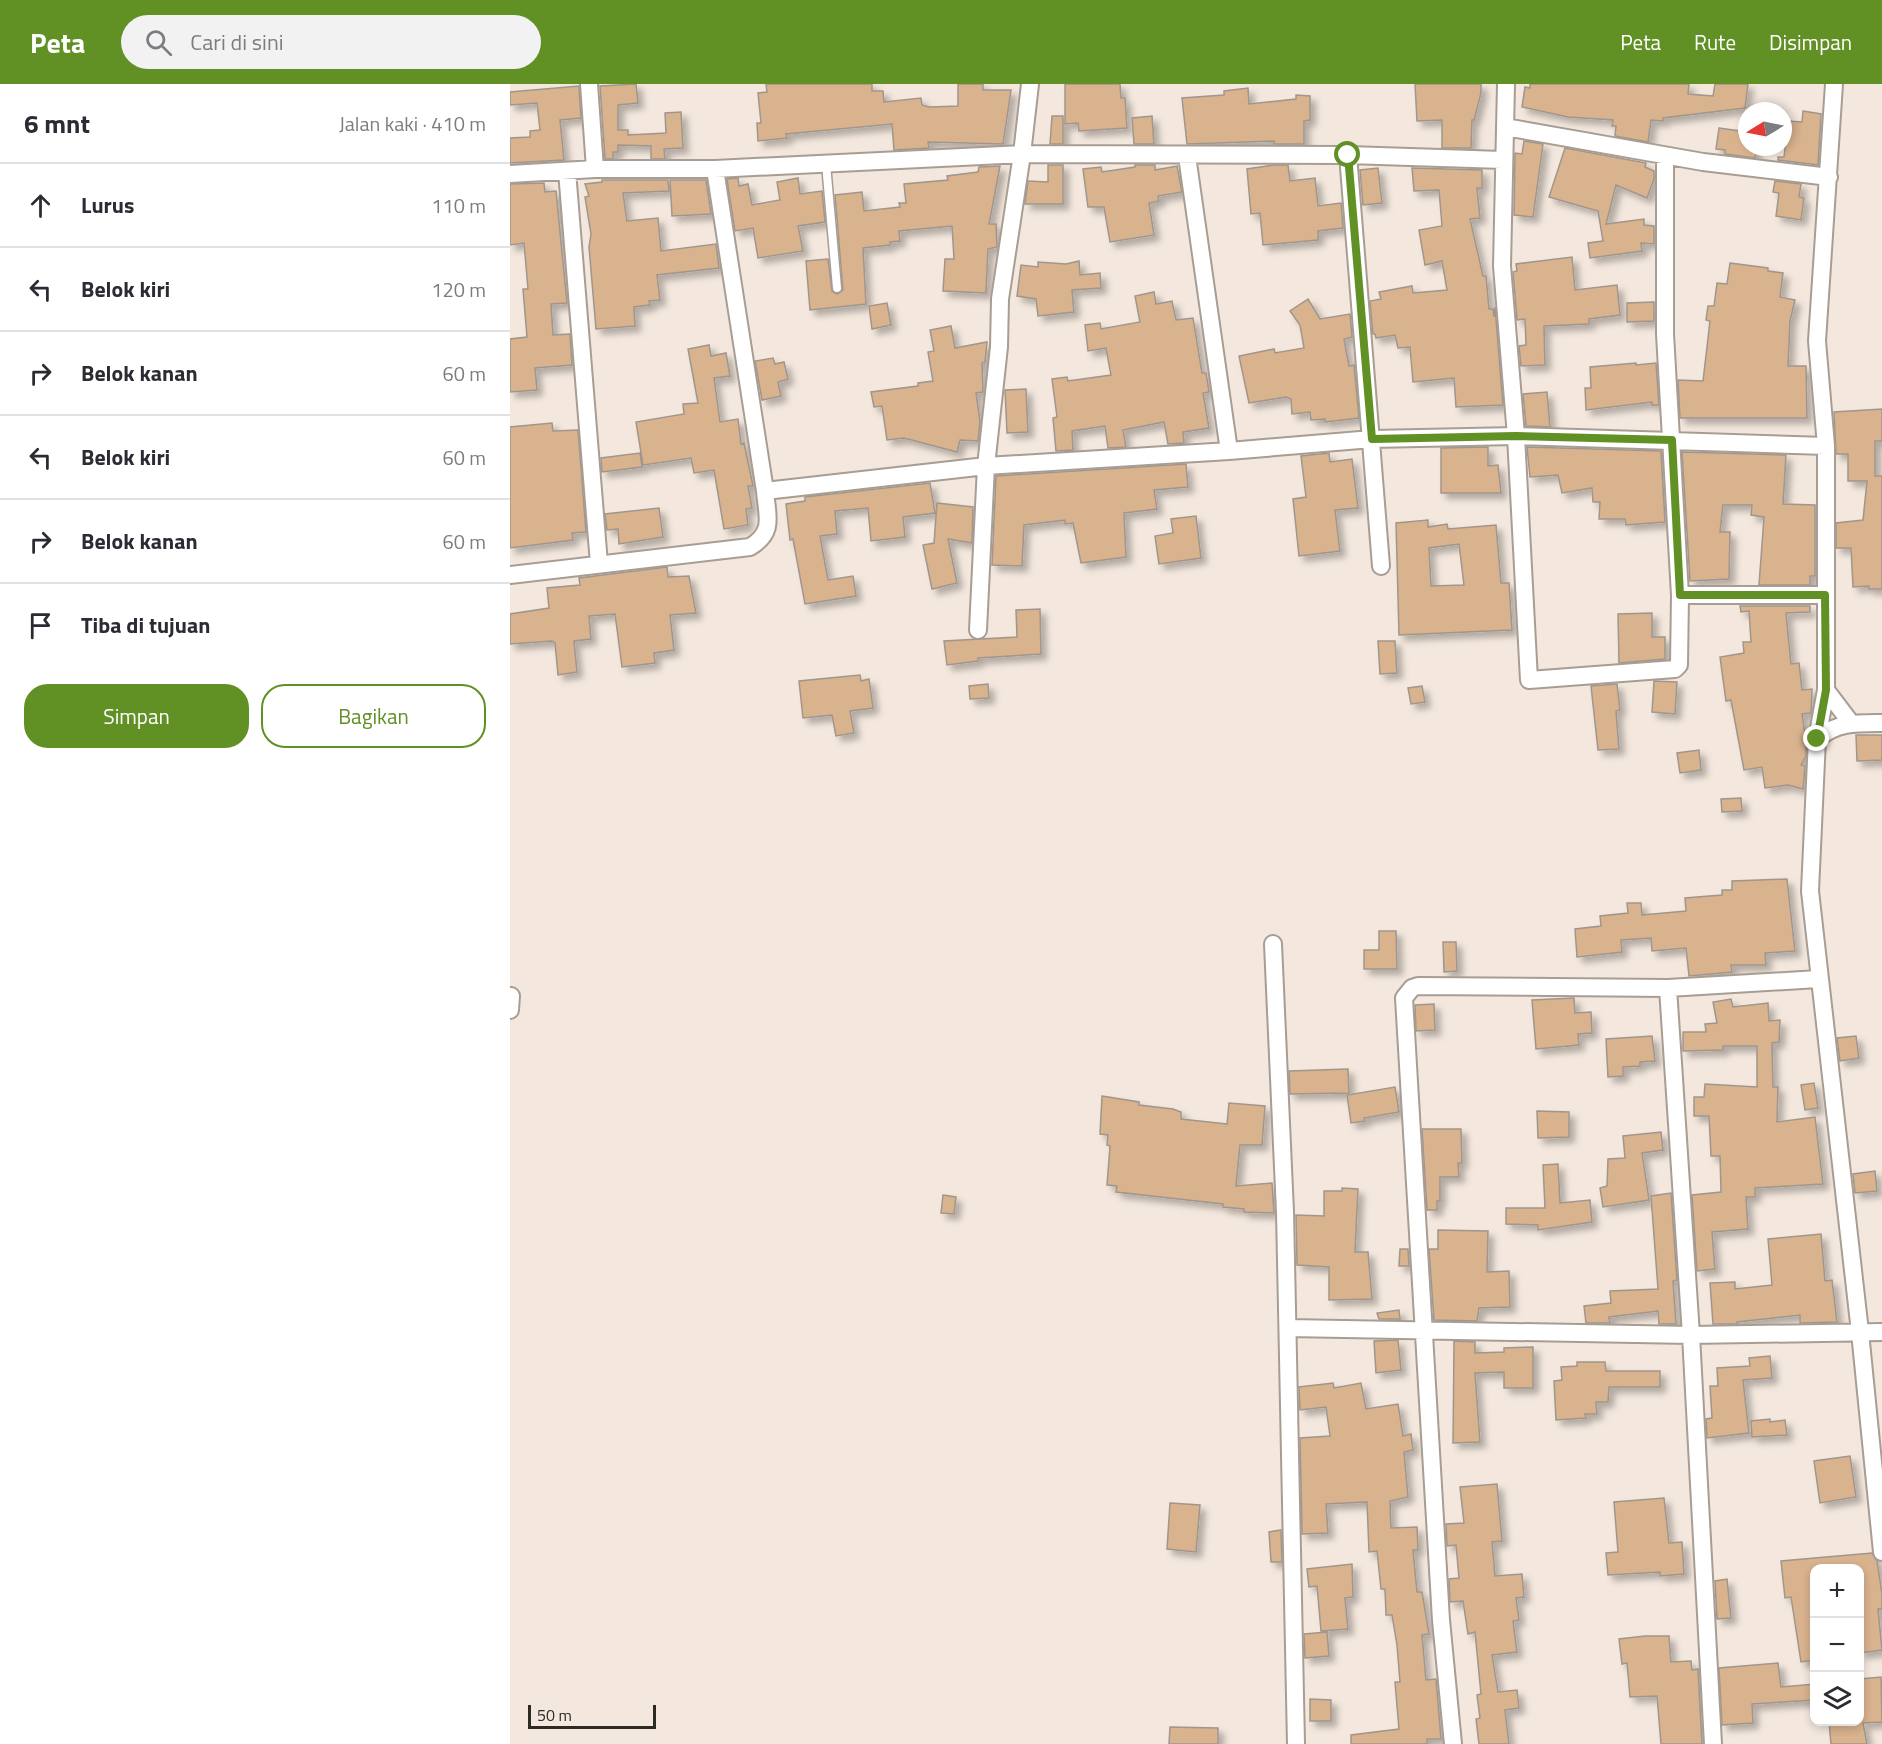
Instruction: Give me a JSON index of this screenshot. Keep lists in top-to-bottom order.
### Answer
{
  "scale_bar": "50 m",
  "north": "left",
  "page": {
    "header": "Peta",
    "search": "Cari di sini",
    "nav": ["Peta", "Rute", "Disimpan"],
    "heading": ["6 mnt", "Jalan kaki · 410 m"],
    "list": [
      ["Lurus", "110 m"],
      ["Belok kiri", "120 m"],
      ["Belok kanan", "60 m"],
      ["Belok kiri", "60 m"],
      ["Belok kanan", "60 m"],
      "Tiba di tujuan"
    ],
    "buttons": ["Simpan", "Bagikan"],
    "map_buttons": ["+", "−"],
    "scale": "50 m"
  }
}
